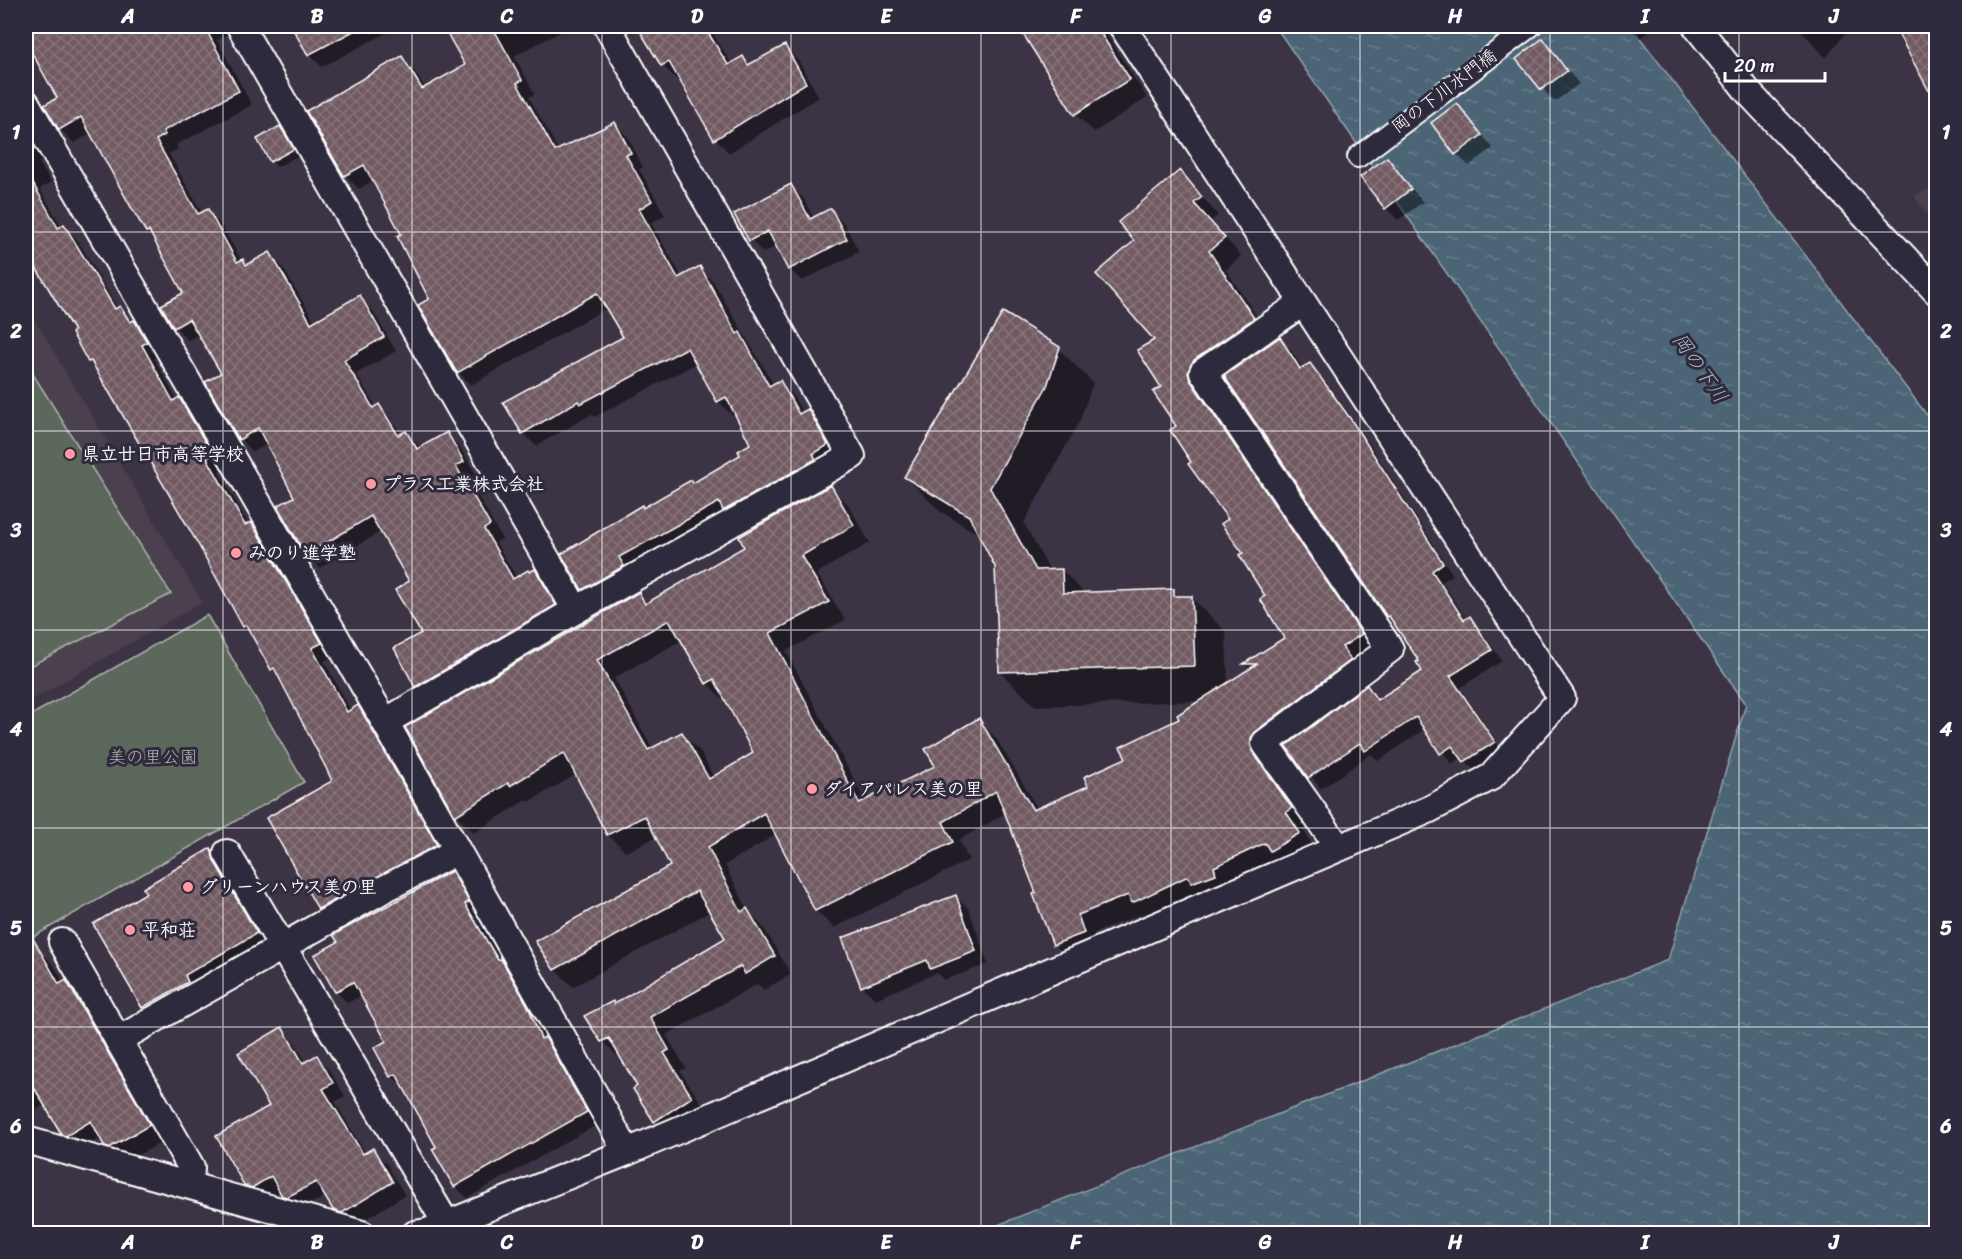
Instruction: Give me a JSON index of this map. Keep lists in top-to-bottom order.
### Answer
{
  "streets": {
    "street": ["岡の下川水門橋"]
  },
  "water": ["岡の下川"],
  "parks": ["美の里公園"],
  "places": [
    "県立廿日市高等学校",
    "プラス工業株式会社",
    "みのり進学塾",
    "ダイアパレス美の里",
    "グリーンハウス美の里",
    "平和荘"
  ],
  "scale_bar": "20 m",
  "grid": {
    "columns": [
      "A",
      "B",
      "C",
      "D",
      "E",
      "F",
      "G",
      "H",
      "I",
      "J"
    ],
    "rows": [
      "1",
      "2",
      "3",
      "4",
      "5",
      "6"
    ]
  }
}
